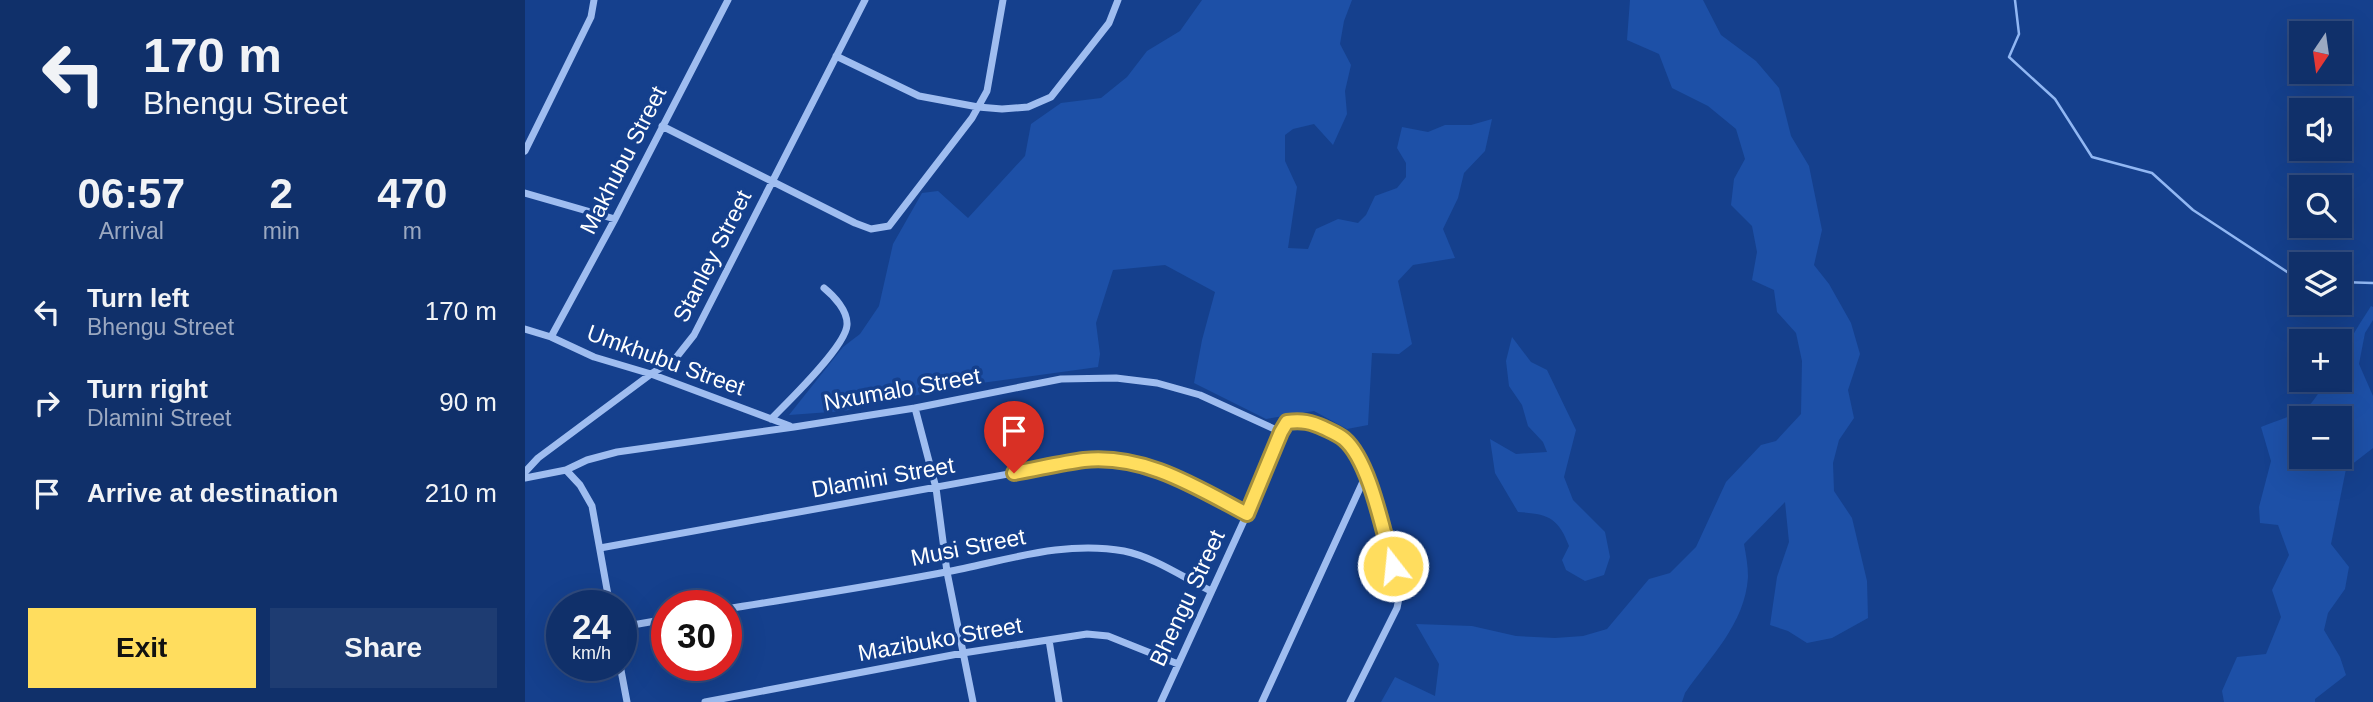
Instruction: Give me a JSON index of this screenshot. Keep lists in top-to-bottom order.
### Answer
{
  "streets": {
    "street": [
      "Makhubu Street",
      "Stanley Street",
      "Umkhubu Street",
      "Nxumalo Street",
      "Dlamini Street",
      "Musi Street",
      "Bhengu Street",
      "Mazibuko Street"
    ]
  },
  "crossings": [
    ["Makhubu Street", "Umkhubu Street"],
    ["Stanley Street", "Umkhubu Street"],
    ["Umkhubu Street", "Nxumalo Street"],
    ["Nxumalo Street", "Bhengu Street"],
    ["Dlamini Street", "Bhengu Street"],
    ["Musi Street", "Bhengu Street"],
    ["Bhengu Street", "Mazibuko Street"]
  ],
  "north": "bottom",
  "page": {
    "turn": ["170 m", "Bhengu Street"],
    "map_buttons": ["+", "−"],
    "eta": [
      "06:57",
      "Arrival",
      "2",
      "min",
      "470",
      "m"
    ],
    "list": [
      {
        "name": "Turn left",
        "note": "Bhengu Street",
        "value": "170 m"
      },
      {
        "name": "Turn right",
        "note": "Dlamini Street",
        "value": "90 m"
      },
      {
        "name": "Arrive at destination",
        "value": "210 m"
      }
    ],
    "speed": "24 km/h",
    "limit": "30",
    "buttons": ["Exit", "Share"]
  }
}
